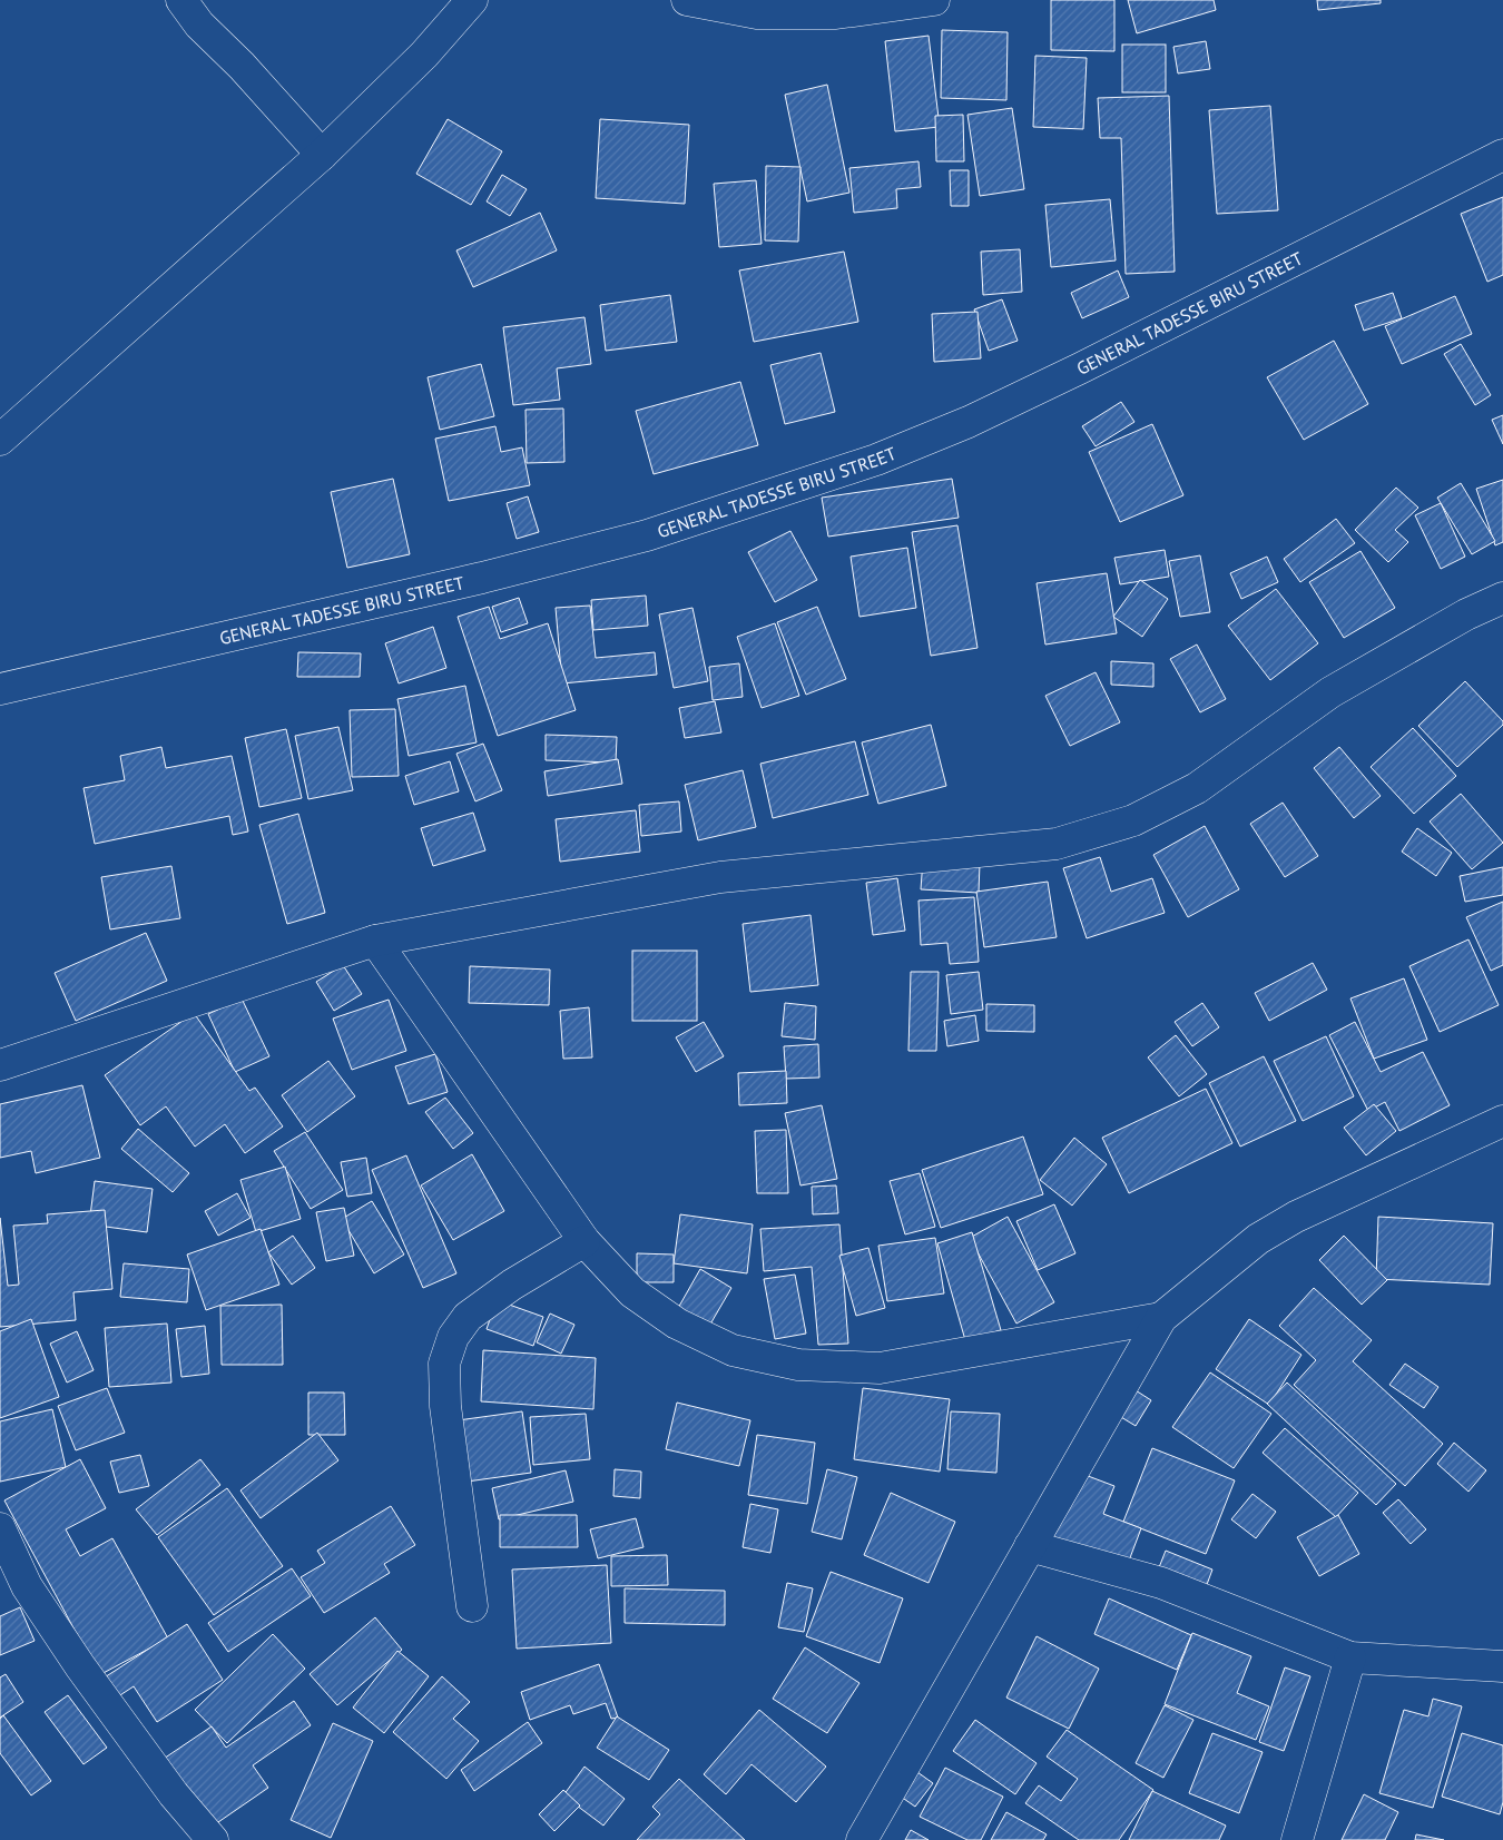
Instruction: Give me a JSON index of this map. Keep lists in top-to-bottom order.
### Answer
{
  "streets": {
    "street": ["GENERAL TADESSE BIRU STREET"]
  }
}
